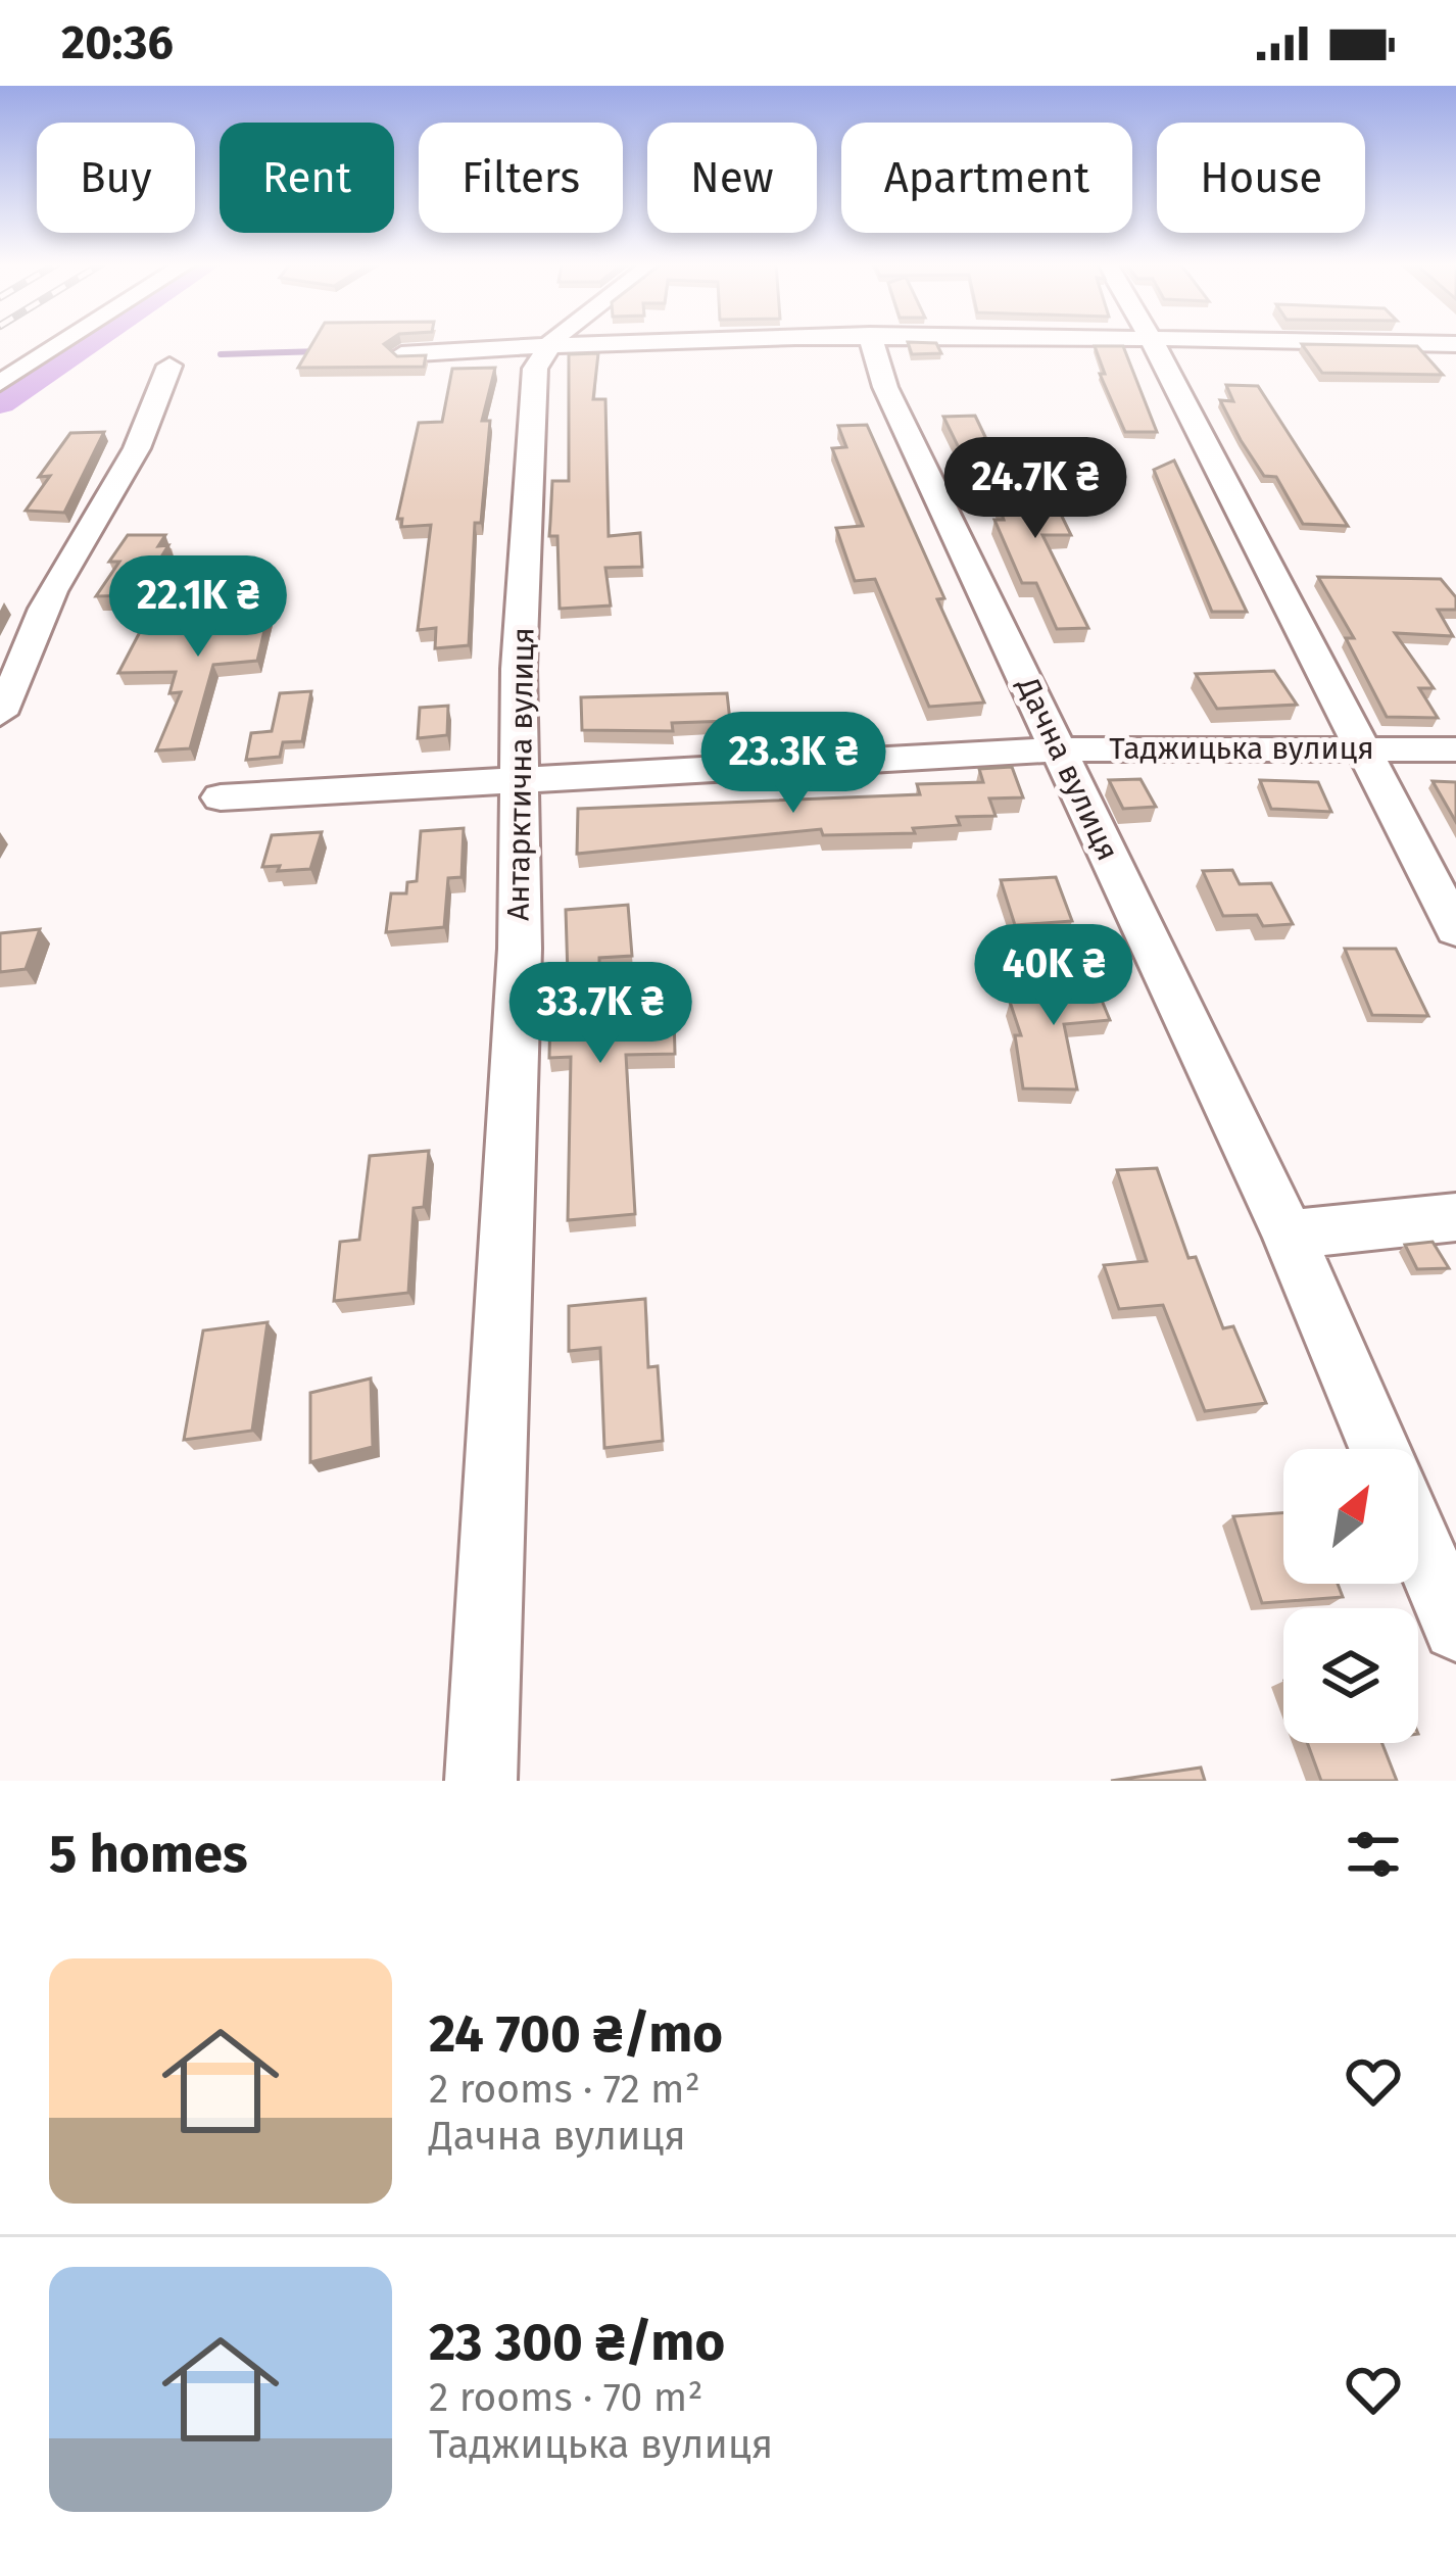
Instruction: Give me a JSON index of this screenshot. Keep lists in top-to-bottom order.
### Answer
{
  "streets": {
    "street": ["Таджицька вулиця", "Дачна вулиця", "Антарктична вулиця"]
  },
  "crossings": [
    ["Таджицька вулиця", "Дачна вулиця"],
    ["Таджицька вулиця", "Антарктична вулиця"]
  ],
  "north": "top right",
  "page": {
    "status": "20:36",
    "chip": [
      "Buy",
      "Rent",
      "Filters",
      "New",
      "Apartment",
      "House"
    ],
    "price": [
      "24.7K ₴",
      "22.1K ₴",
      "23.3K ₴",
      "40K ₴",
      "33.7K ₴"
    ],
    "heading": "5 homes",
    "list": [
      {
        "name": "24 700 ₴/mo",
        "note": "2 rooms · 72 m² · Дачна вулиця"
      },
      {
        "name": "23 300 ₴/mo",
        "note": "2 rooms · 70 m² · Таджицька вулиця"
      }
    ]
  }
}
